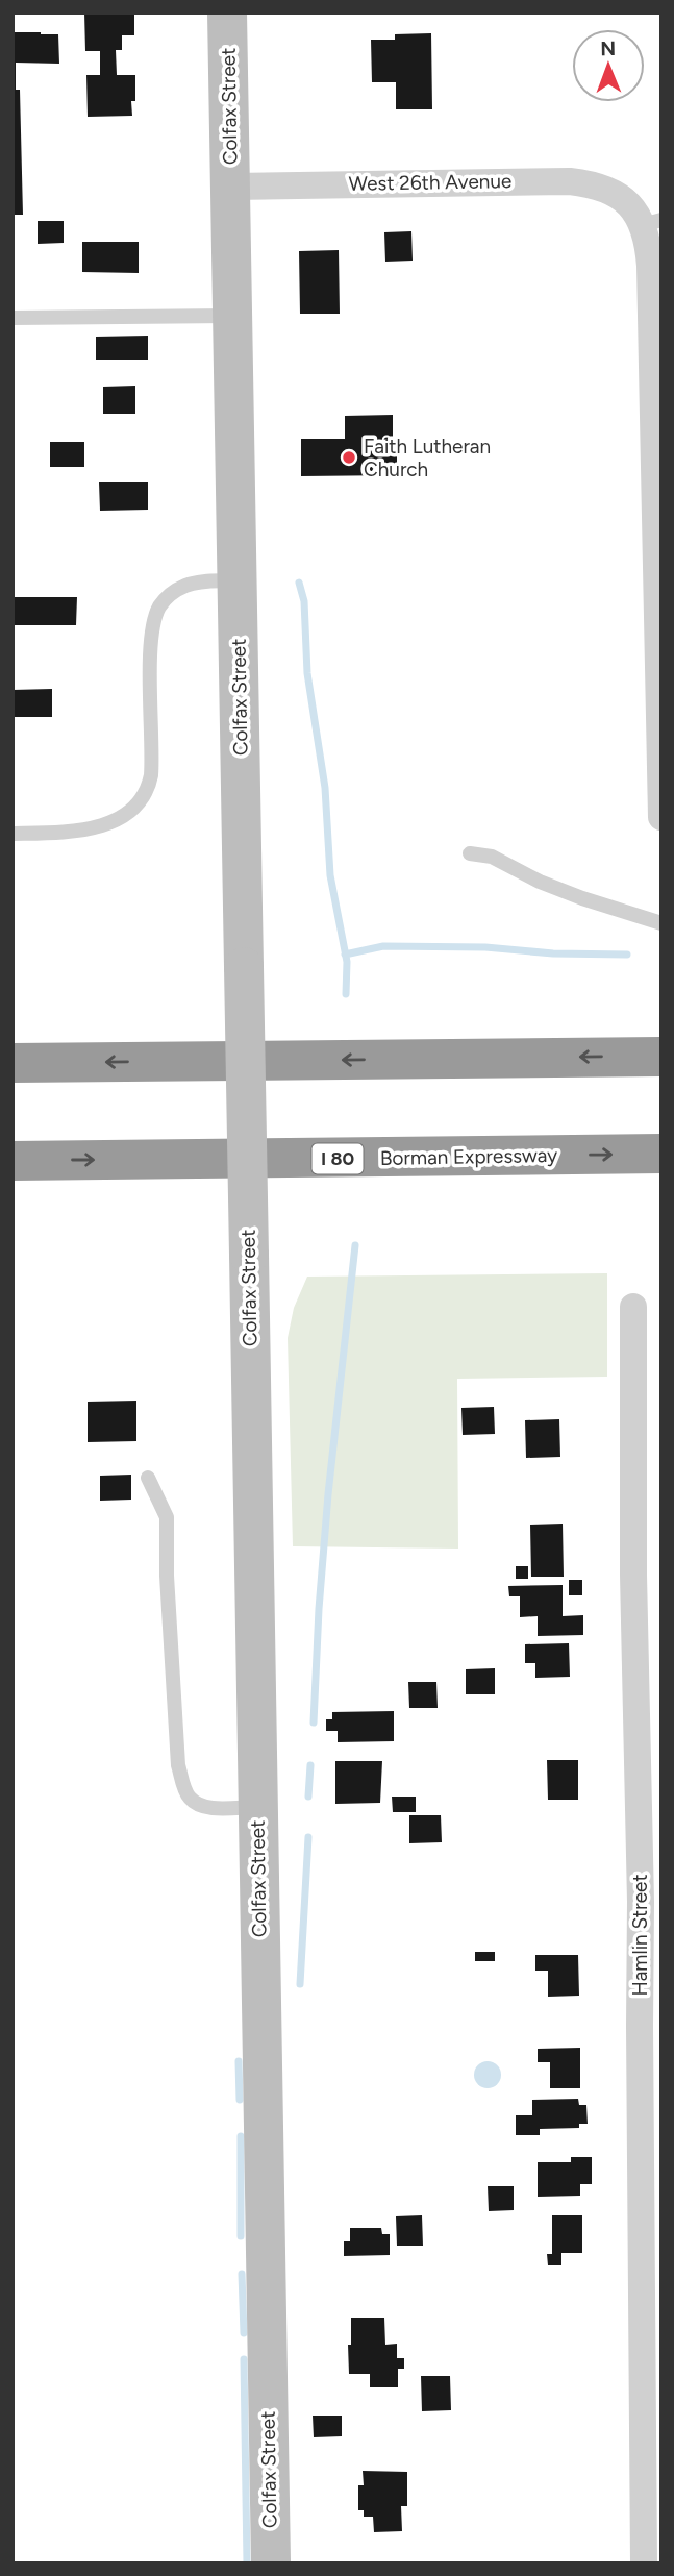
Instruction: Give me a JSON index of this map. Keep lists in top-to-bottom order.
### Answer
{
  "streets": {
    "highway": ["Borman Expressway", "I 80"],
    "street": ["Colfax Street", "West 26th Avenue", "Hamlin Street"]
  },
  "crossings": [
    ["Colfax Street", "West 26th Avenue"]
  ],
  "places": ["Faith Lutheran Church"],
  "north": "top"
}
